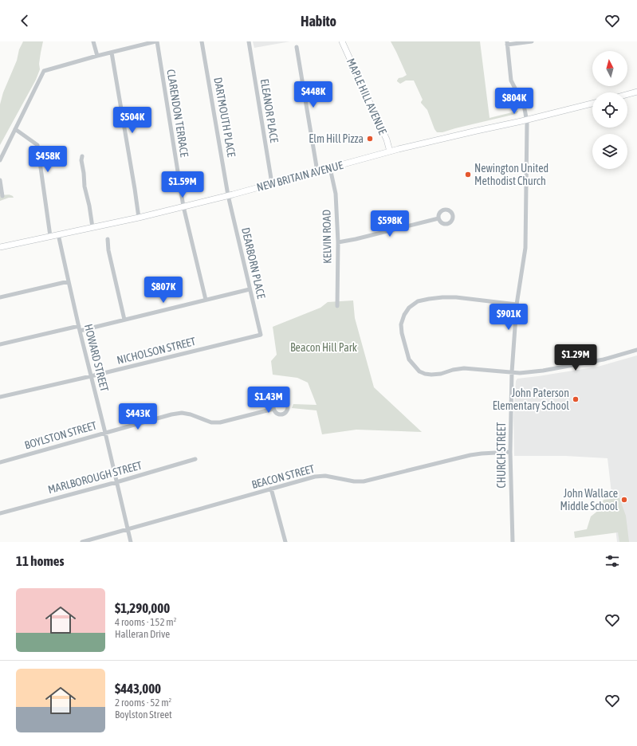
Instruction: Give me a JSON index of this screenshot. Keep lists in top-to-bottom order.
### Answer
{
  "streets": {
    "main road": ["MAPLE HILL AVENUE", "NEW BRITAIN AVENUE"],
    "street": [
      "ELEANOR PLACE",
      "CLARENDON TERRACE",
      "DARTMOUTH PLACE",
      "KELVIN ROAD",
      "DEARBORN PLACE",
      "NICHOLSON STREET",
      "HOWARD STREET",
      "BOYLSTON STREET",
      "CHURCH STREET",
      "BEACON STREET",
      "MARLBOROUGH STREET"
    ]
  },
  "crossings": [
    ["MAPLE HILL AVENUE", "NEW BRITAIN AVENUE"],
    ["ELEANOR PLACE", "NEW BRITAIN AVENUE"],
    ["CLARENDON TERRACE", "NEW BRITAIN AVENUE"],
    ["DARTMOUTH PLACE", "NEW BRITAIN AVENUE"],
    ["DARTMOUTH PLACE", "DEARBORN PLACE"],
    ["NEW BRITAIN AVENUE", "KELVIN ROAD"],
    ["NEW BRITAIN AVENUE", "DEARBORN PLACE"],
    ["NEW BRITAIN AVENUE", "HOWARD STREET"],
    ["NEW BRITAIN AVENUE", "CHURCH STREET"],
    ["DEARBORN PLACE", "NICHOLSON STREET"],
    ["NICHOLSON STREET", "HOWARD STREET"],
    ["HOWARD STREET", "BOYLSTON STREET"],
    ["HOWARD STREET", "BEACON STREET"],
    ["HOWARD STREET", "MARLBOROUGH STREET"],
    ["CHURCH STREET", "BEACON STREET"]
  ],
  "parks": ["Beacon Hill Park"],
  "places": [
    "Elm Hill Pizza",
    "Newington United Methodist Church",
    "John Paterson Elementary School",
    "John Wallace Middle School"
  ],
  "north": "top",
  "page": {
    "header": "Habito",
    "price": [
      "$448K",
      "$804K",
      "$504K",
      "$458K",
      "$1.59M",
      "$598K",
      "$807K",
      "$901K",
      "$1.29M",
      "$1.43M",
      "$443K"
    ],
    "heading": "11 homes",
    "list": [
      {
        "name": "$1,290,000",
        "note": "4 rooms · 152 m² · Halleran Drive"
      },
      {
        "name": "$443,000",
        "note": "2 rooms · 52 m² · Boylston Street"
      }
    ]
  }
}
